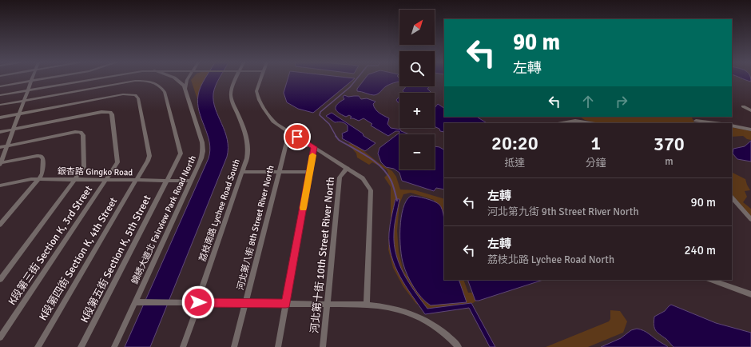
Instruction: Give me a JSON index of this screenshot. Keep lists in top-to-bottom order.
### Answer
{
  "streets": {
    "street": [
      "銀杏路 Gingko Road",
      "荔枝南路 Lychee Road South",
      "錦綉大道北 Fairview Park Road North",
      "河北第八街 8th Street River North",
      "K段第三街 Section K, 3rd Street",
      "河北第十街 10th Street River North",
      "K段第四街 Section K, 4th Street",
      "K段第五街 Section K, 5th Street"
    ]
  },
  "crossings": [
    ["銀杏路 Gingko Road", "錦綉大道北 Fairview Park Road North"],
    ["銀杏路 Gingko Road", "K段第三街 Section K, 3rd Street"],
    ["銀杏路 Gingko Road", "K段第四街 Section K, 4th Street"],
    ["銀杏路 Gingko Road", "K段第五街 Section K, 5th Street"]
  ],
  "north": "top right",
  "page": {
    "map_buttons": ["+", "−"],
    "turn": ["90 m", "左轉"],
    "eta": [
      "20:20",
      "抵達",
      "1",
      "分鐘",
      "370",
      "m"
    ],
    "list": [
      {
        "name": "左轉",
        "note": "河北第九街 9th Street River North",
        "value": "90 m"
      },
      {
        "name": "左轉",
        "note": "荔枝北路 Lychee Road North",
        "value": "240 m"
      }
    ]
  }
}
